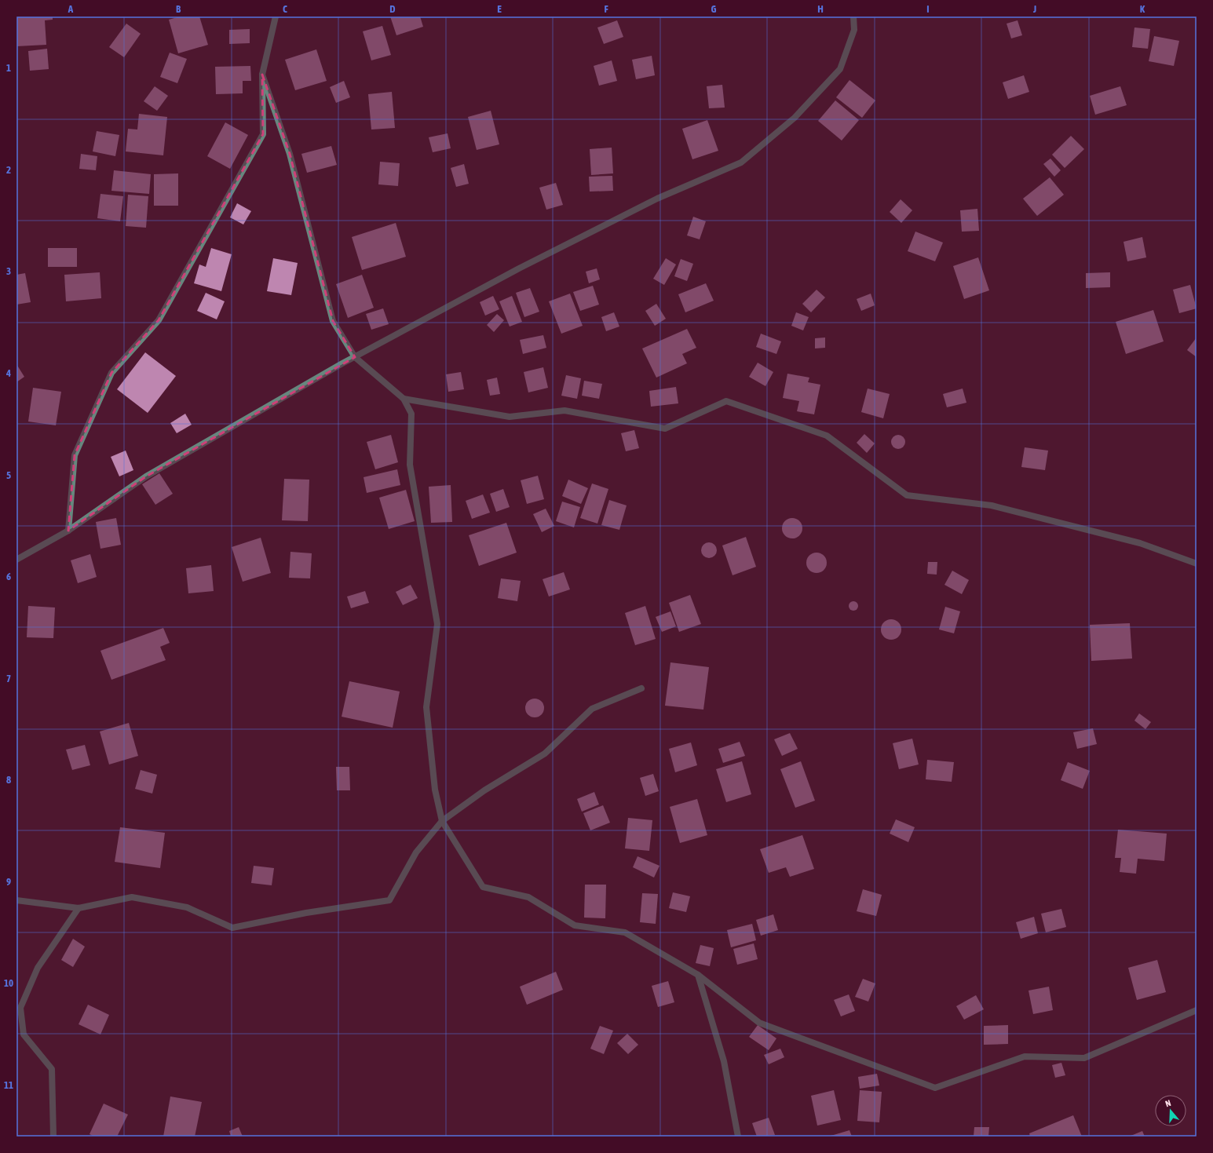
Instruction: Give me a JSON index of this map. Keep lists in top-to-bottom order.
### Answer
{
  "north": "top",
  "grid": {
    "columns": [
      "A",
      "B",
      "C",
      "D",
      "E",
      "F",
      "G",
      "H",
      "I",
      "J",
      "K"
    ],
    "rows": [
      "1",
      "2",
      "3",
      "4",
      "5",
      "6",
      "7",
      "8",
      "9",
      "10",
      "11"
    ]
  }
}
